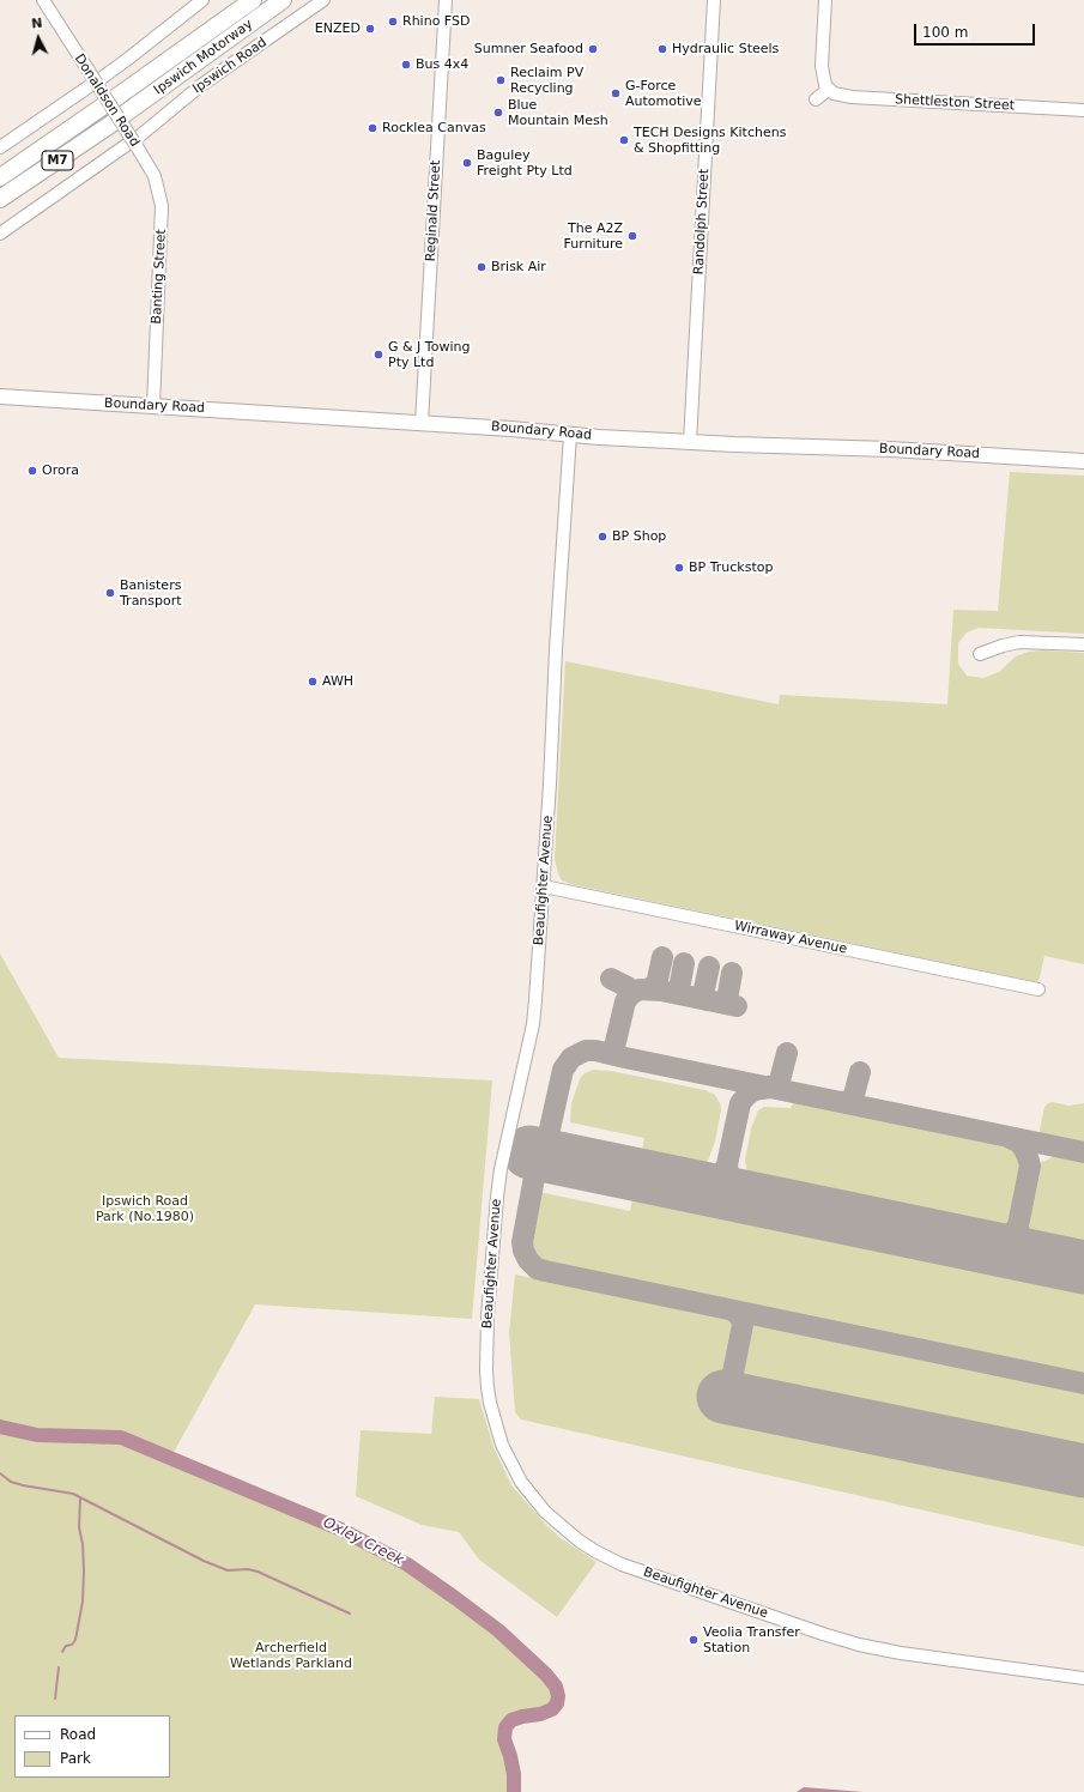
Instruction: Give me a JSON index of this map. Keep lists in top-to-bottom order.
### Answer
{
  "streets": {
    "highway": ["Ipswich Motorway", "M7"],
    "main road": ["Boundary Road"],
    "street": [
      "Ipswich Road",
      "Donaldson Road",
      "Shettleston Street",
      "Reginald Street",
      "Randolph Street",
      "Banting Street",
      "Beaufighter Avenue",
      "Wirraway Avenue"
    ]
  },
  "crossings": [
    ["Donaldson Road", "Banting Street"],
    ["Reginald Street", "Boundary Road"],
    ["Randolph Street", "Boundary Road"],
    ["Banting Street", "Boundary Road"],
    ["Boundary Road", "Beaufighter Avenue"],
    ["Beaufighter Avenue", "Wirraway Avenue"]
  ],
  "water": ["Oxley Creek"],
  "parks": ["Ipswich Road Park (No.1980)", "Archerfield Wetlands Parkland"],
  "places": [
    "Rhino FSD",
    "ENZED",
    "Sumner Seafood",
    "Hydraulic Steels",
    "Bus 4x4",
    "Reclaim PV Recycling",
    "G-Force Automotive",
    "Blue Mountain Mesh",
    "Rocklea Canvas",
    "TECH Designs Kitchens & Shopfitting",
    "Baguley Freight Pty Ltd",
    "The A2Z Furniture",
    "Brisk Air",
    "G & J Towing Pty Ltd",
    "Orora",
    "BP Shop",
    "BP Truckstop",
    "Banisters Transport",
    "AWH",
    "Veolia Transfer Station"
  ],
  "legend": ["Road", "Park"],
  "scale_bar": "100 m",
  "north": "top"
}
